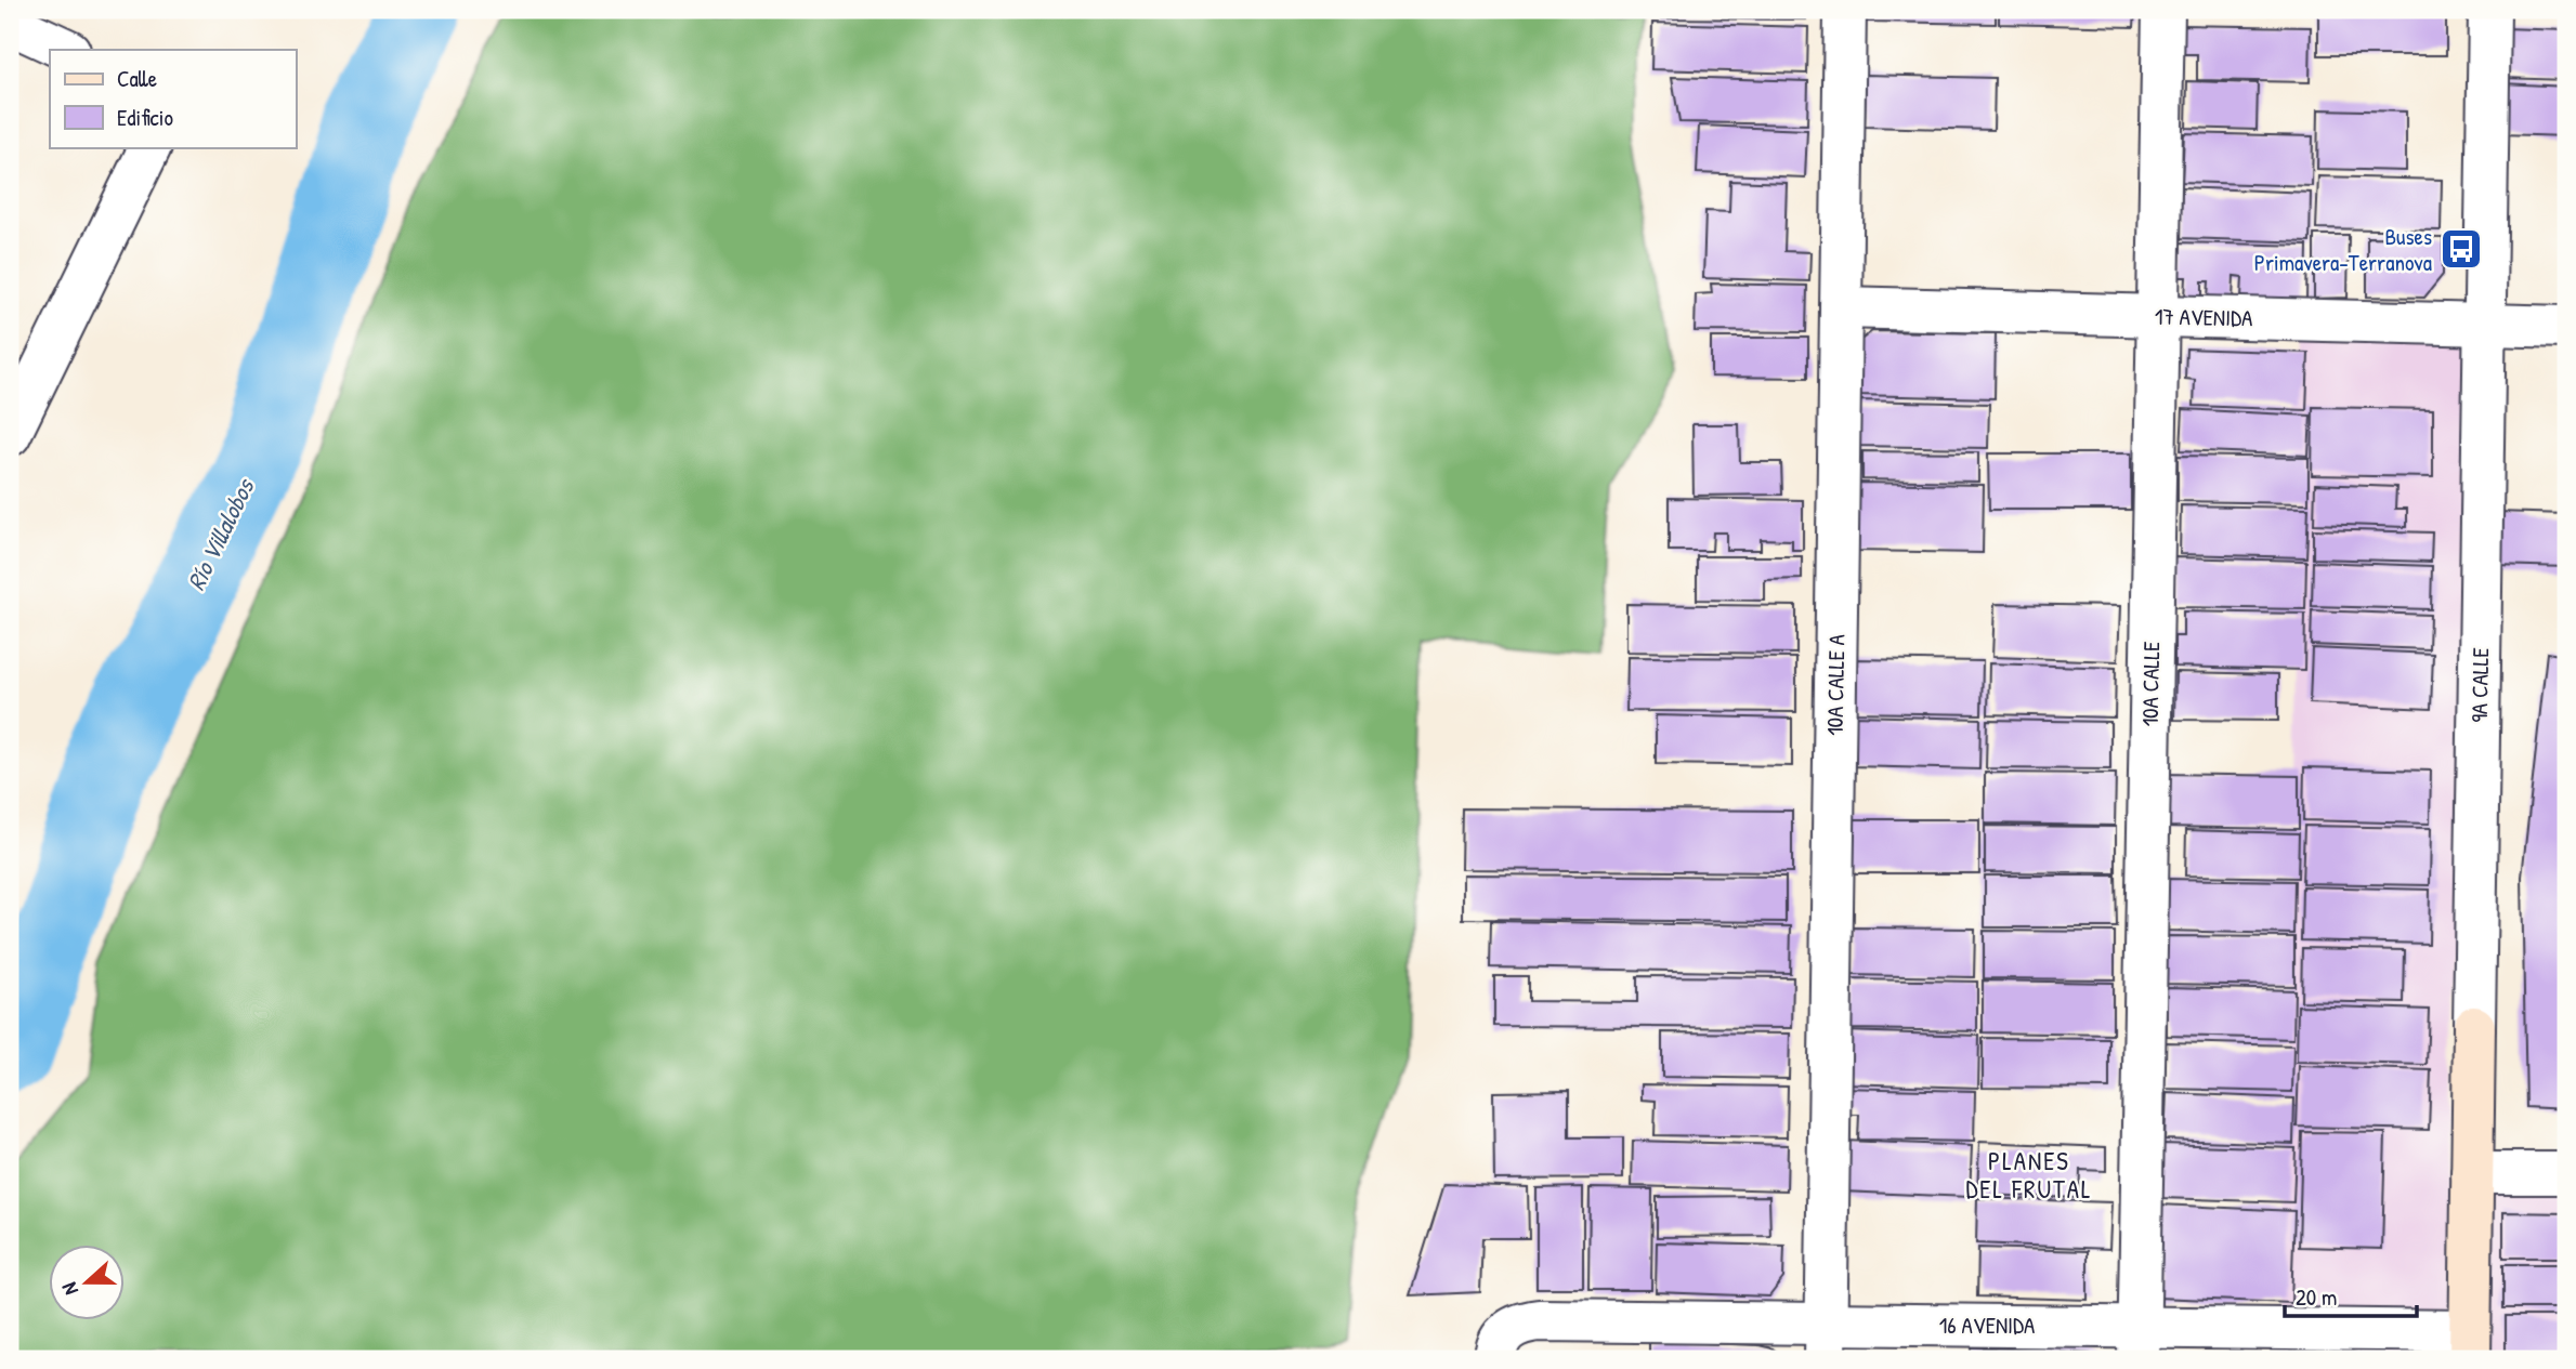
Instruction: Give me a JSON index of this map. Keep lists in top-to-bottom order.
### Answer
{
  "streets": {
    "street": [
      "17 AVENIDA",
      "10A CALLE",
      "10A CALLE A",
      "9A CALLE",
      "16 AVENIDA"
    ]
  },
  "crossings": [
    ["17 AVENIDA", "10A CALLE"],
    ["17 AVENIDA", "10A CALLE A"],
    ["17 AVENIDA", "9A CALLE"],
    ["10A CALLE", "16 AVENIDA"],
    ["10A CALLE A", "16 AVENIDA"],
    ["9A CALLE", "16 AVENIDA"]
  ],
  "districts": ["PLANES DEL FRUTAL"],
  "water": ["Río Villalobos"],
  "places": {
    "bus stop": ["Buses Primavera-Terranova"]
  },
  "legend": ["Calle", "Edificio"],
  "scale_bar": "20 m",
  "north": "left"
}
